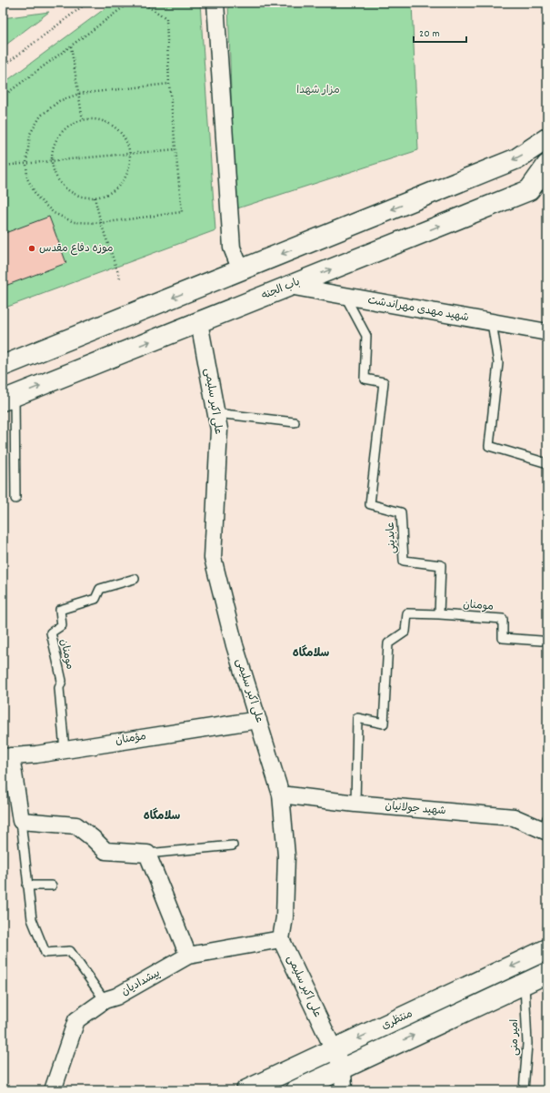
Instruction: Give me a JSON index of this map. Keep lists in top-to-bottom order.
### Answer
{
  "streets": {
    "street": [
      "باب الجنه",
      "شهید مهدی مهراندشت",
      "علی اکبر سلیمی",
      "مؤمنان",
      "شهید جولانیان",
      "پیشدادیان",
      "منتظری"
    ],
    "lane": ["عابدینی", "مومنان", "امیر منی"]
  },
  "crossings": [
    ["باب الجنه", "شهید مهدی مهراندشت"],
    ["باب الجنه", "علی اکبر سلیمی"],
    ["شهید مهدی مهراندشت", "عابدینی"],
    ["علی اکبر سلیمی", "مؤمنان"],
    ["علی اکبر سلیمی", "شهید جولانیان"],
    ["علی اکبر سلیمی", "پیشدادیان"],
    ["علی اکبر سلیمی", "منتظری"],
    ["عابدینی", "مومنان"],
    ["مومنان", "مؤمنان"],
    ["منتظری", "امیر منی"]
  ],
  "districts": ["سلامگاه", "سلامگاه"],
  "parks": ["مزار شهدا"],
  "places": ["موزه دفاع مقدس"],
  "scale_bar": "20 m"
}
